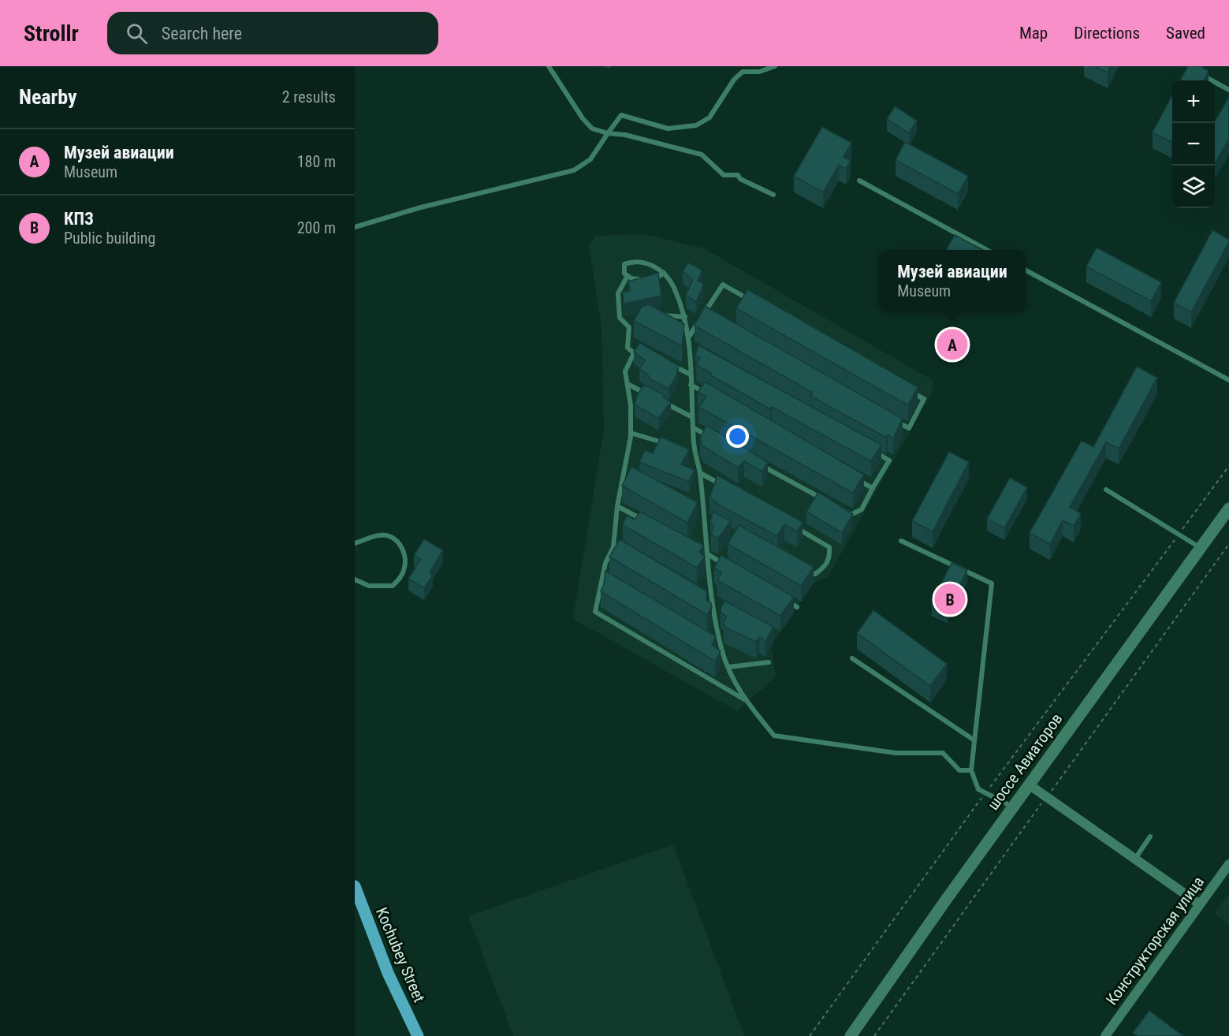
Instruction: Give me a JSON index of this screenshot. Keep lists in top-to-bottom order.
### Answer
{
  "streets": {
    "main road": ["Kochubey Street"],
    "street": ["шоссе Авиаторов", "Конструкторская улица"]
  },
  "page": {
    "header": "Strollr",
    "search": "Search here",
    "nav": ["Map", "Directions", "Saved"],
    "heading": ["Nearby", "2 results"],
    "map_buttons": ["+", "−"],
    "list": [
      {
        "mark": "A",
        "name": "Музей авиации",
        "note": "Museum",
        "value": "180 m"
      },
      {
        "mark": "B",
        "name": "КПЗ",
        "note": "Public building",
        "value": "200 m"
      }
    ],
    "popup": ["Музей авиации", "Museum"],
    "pins": ["A", "B"]
  }
}
